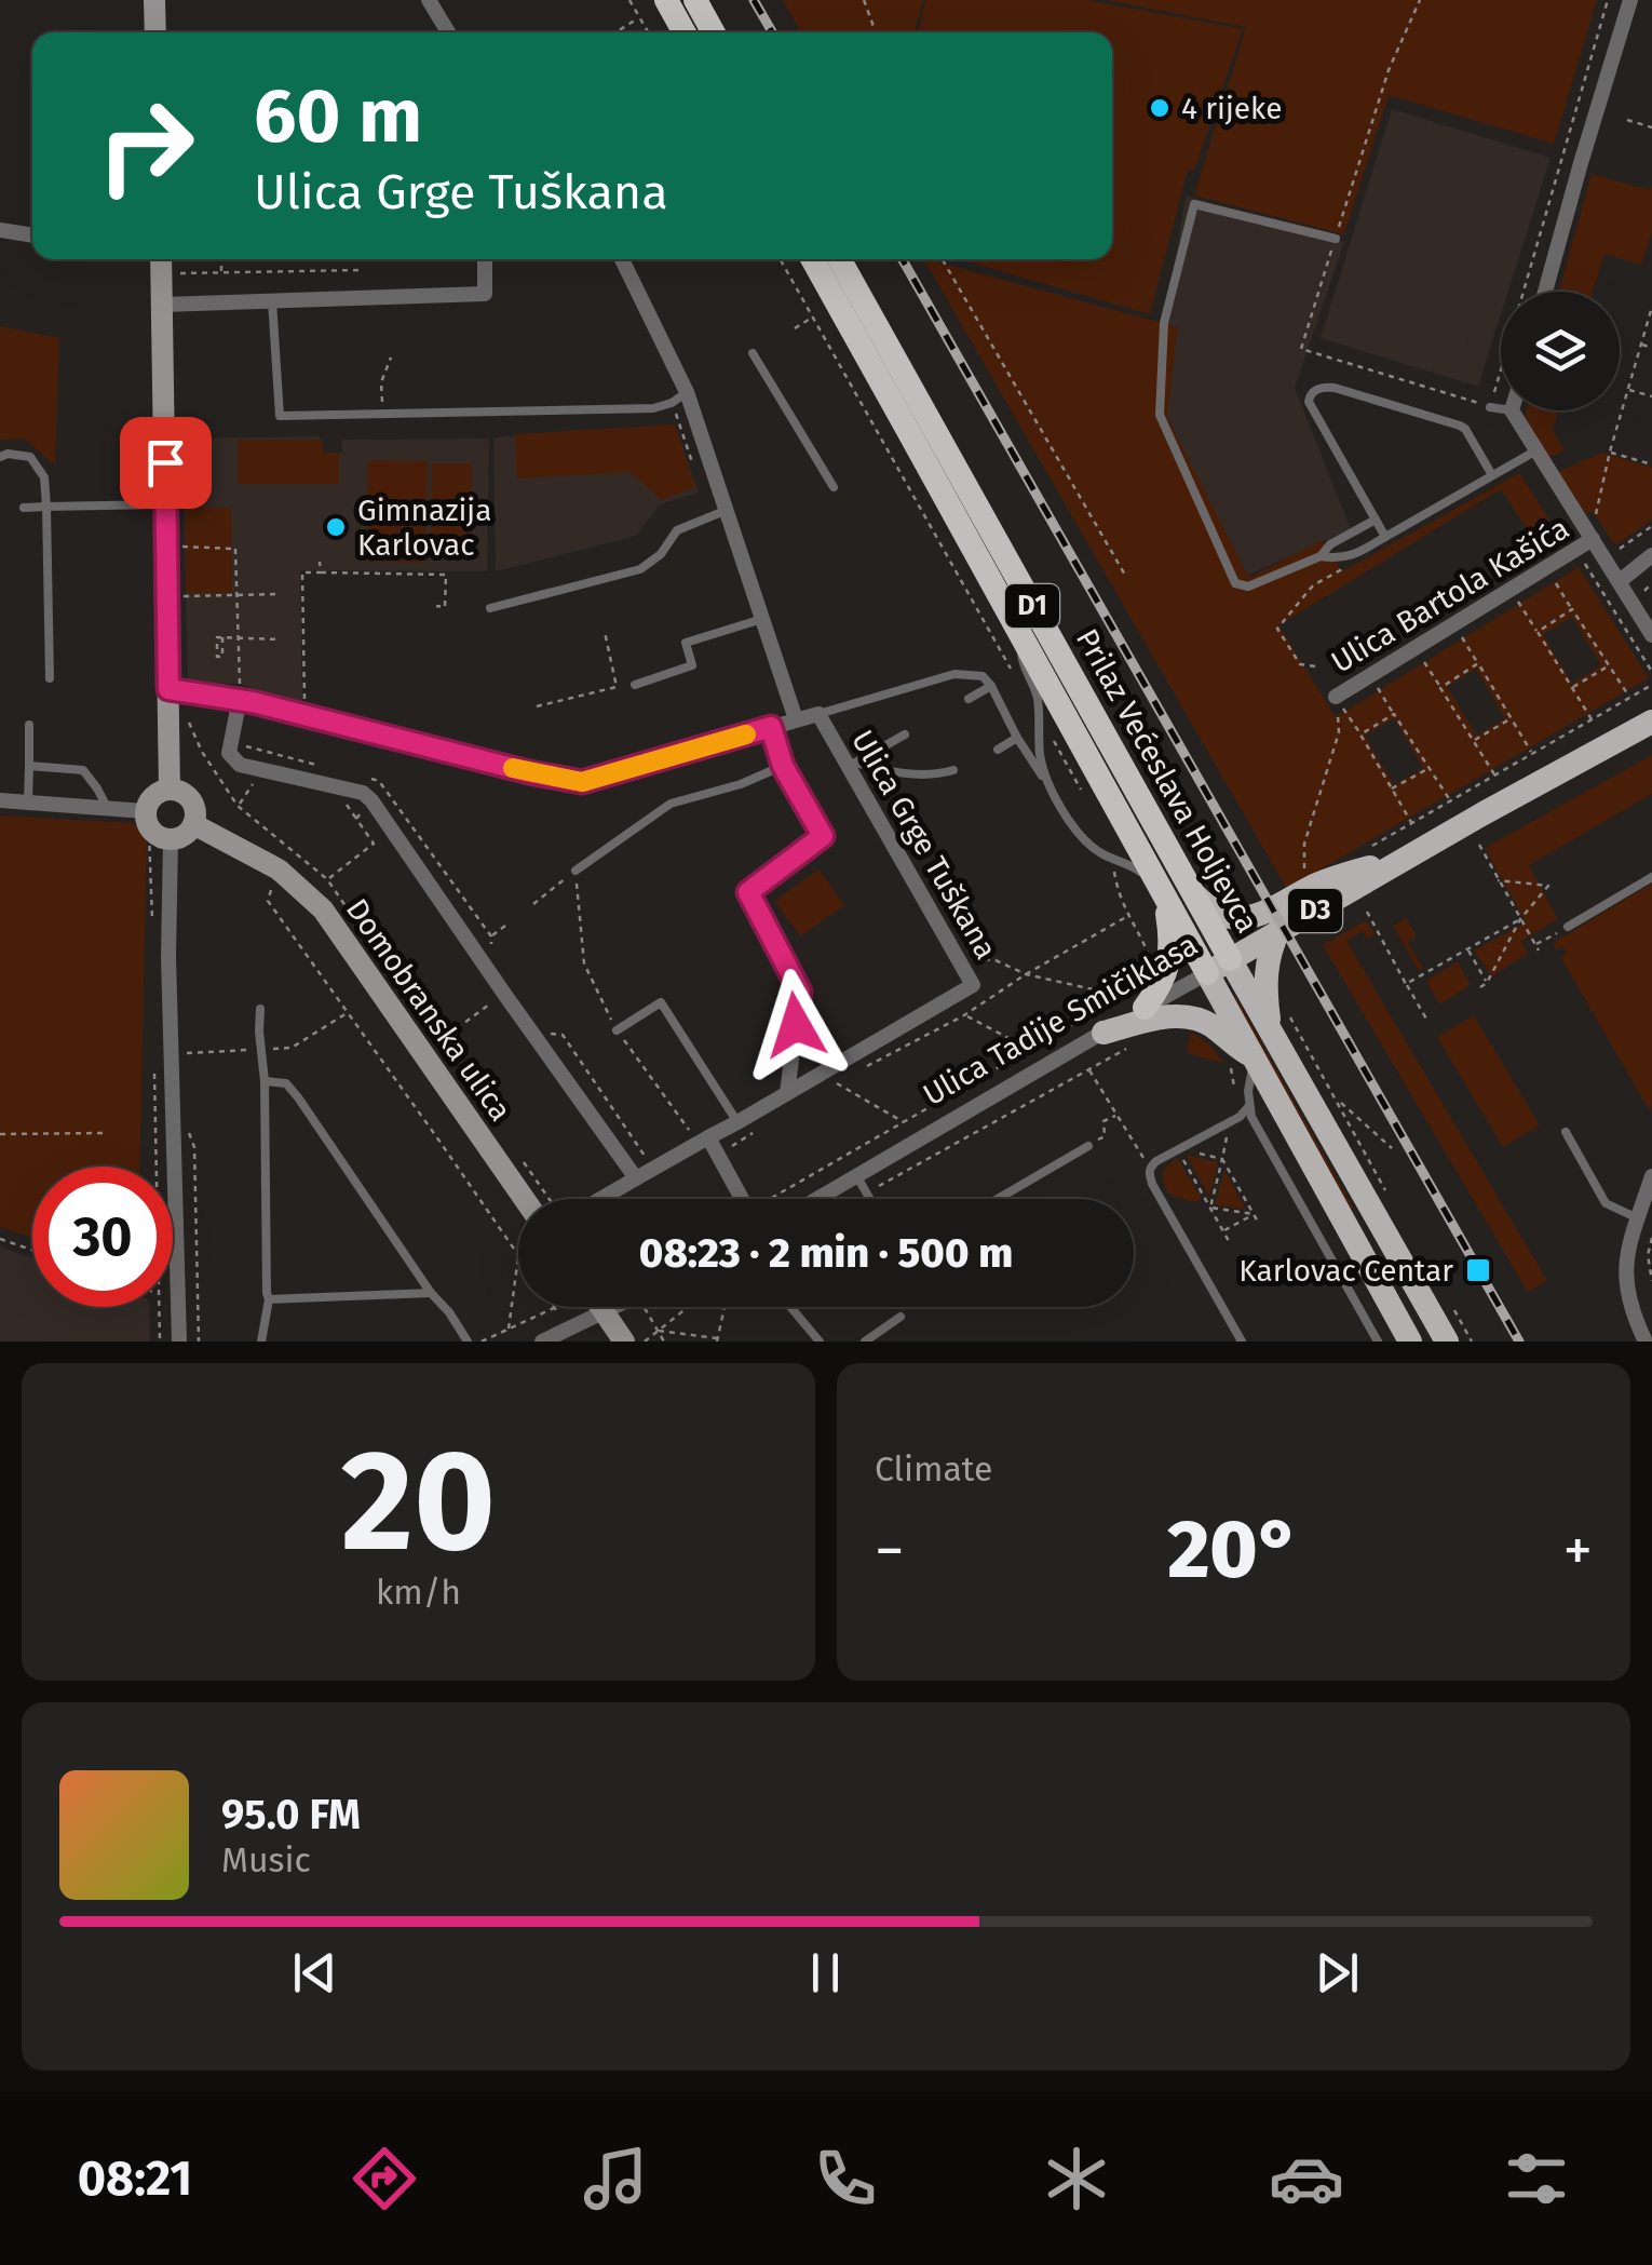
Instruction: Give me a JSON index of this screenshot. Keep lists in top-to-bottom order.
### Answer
{
  "streets": {
    "highway": ["D1", "Prilaz Većeslava Holjevca"],
    "main road": ["D3", "Domobranska ulica", "Ulica Tadije Smičiklasa"],
    "street": ["Ulica Bartola Kašića", "Ulica Grge Tuškana"]
  },
  "crossings": [
    ["Prilaz Većeslava Holjevca", "Ulica Tadije Smičiklasa"]
  ],
  "places": {
    "other": ["4 rijeke", "Gimnazija Karlovac"],
    "transit": ["Karlovac Centar"]
  },
  "page": {
    "turn": ["60 m", "Ulica Grge Tuškana"],
    "limit": "30",
    "trip": "08:23 · 2 min · 500 m",
    "tile": [
      ["20", "km/h"],
      "Climate"
    ],
    "heat": ["−", "20°", "+"],
    "song": ["95.0 FM", "Music"],
    "tabs": "08:21"
  }
}
